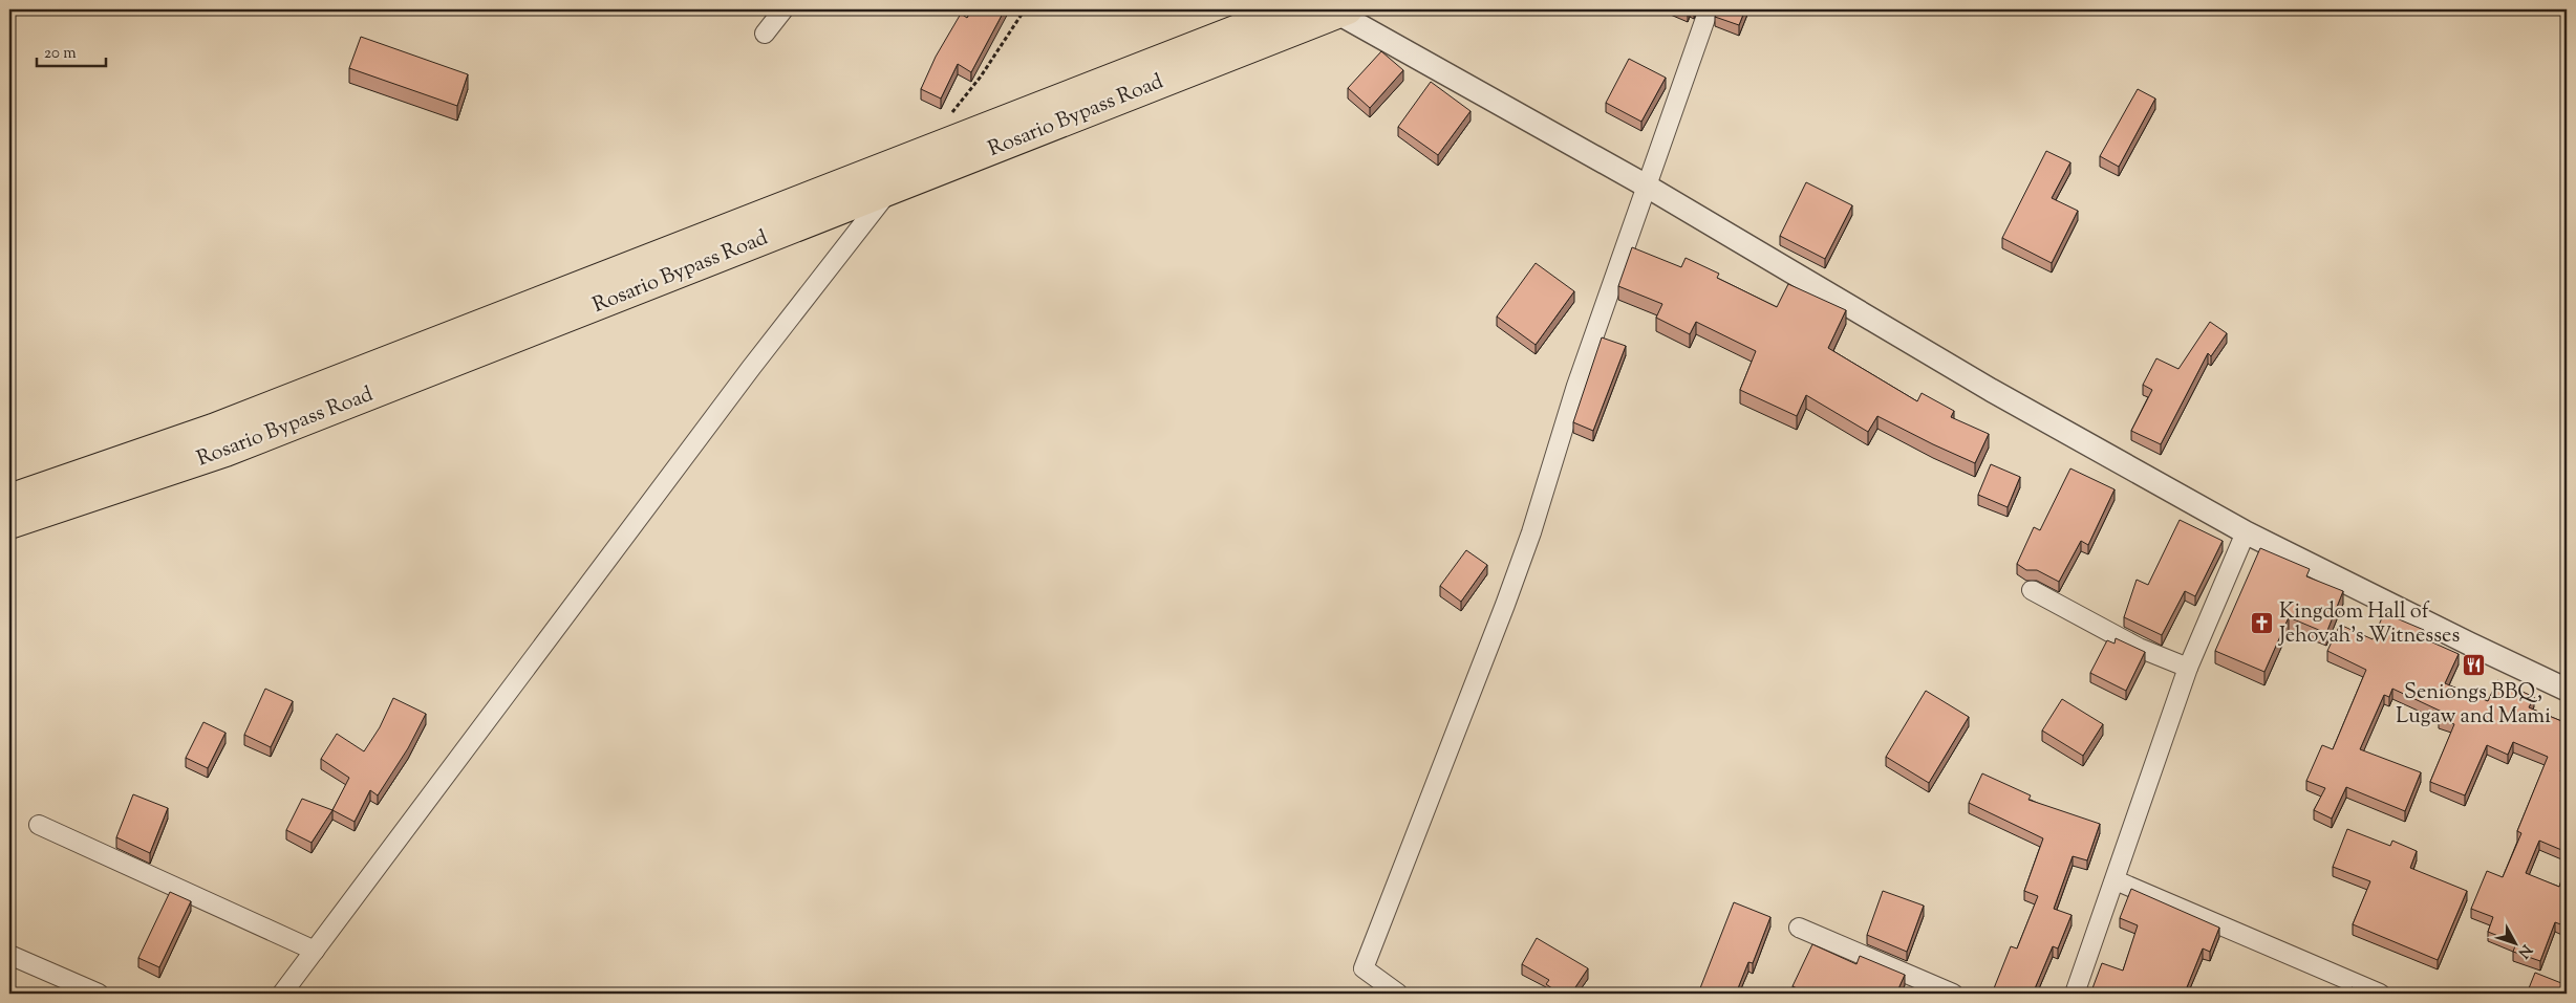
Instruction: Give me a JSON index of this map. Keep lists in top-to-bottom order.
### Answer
{
  "streets": {
    "main road": ["Rosario Bypass Road"]
  },
  "places": {
    "church": ["Kingdom Hall of Jehovah's Witnesses"],
    "restaurant": ["Seniongs BBQ, Lugaw and Mami"]
  },
  "scale_bar": "20 m",
  "north": "bottom right"
}
